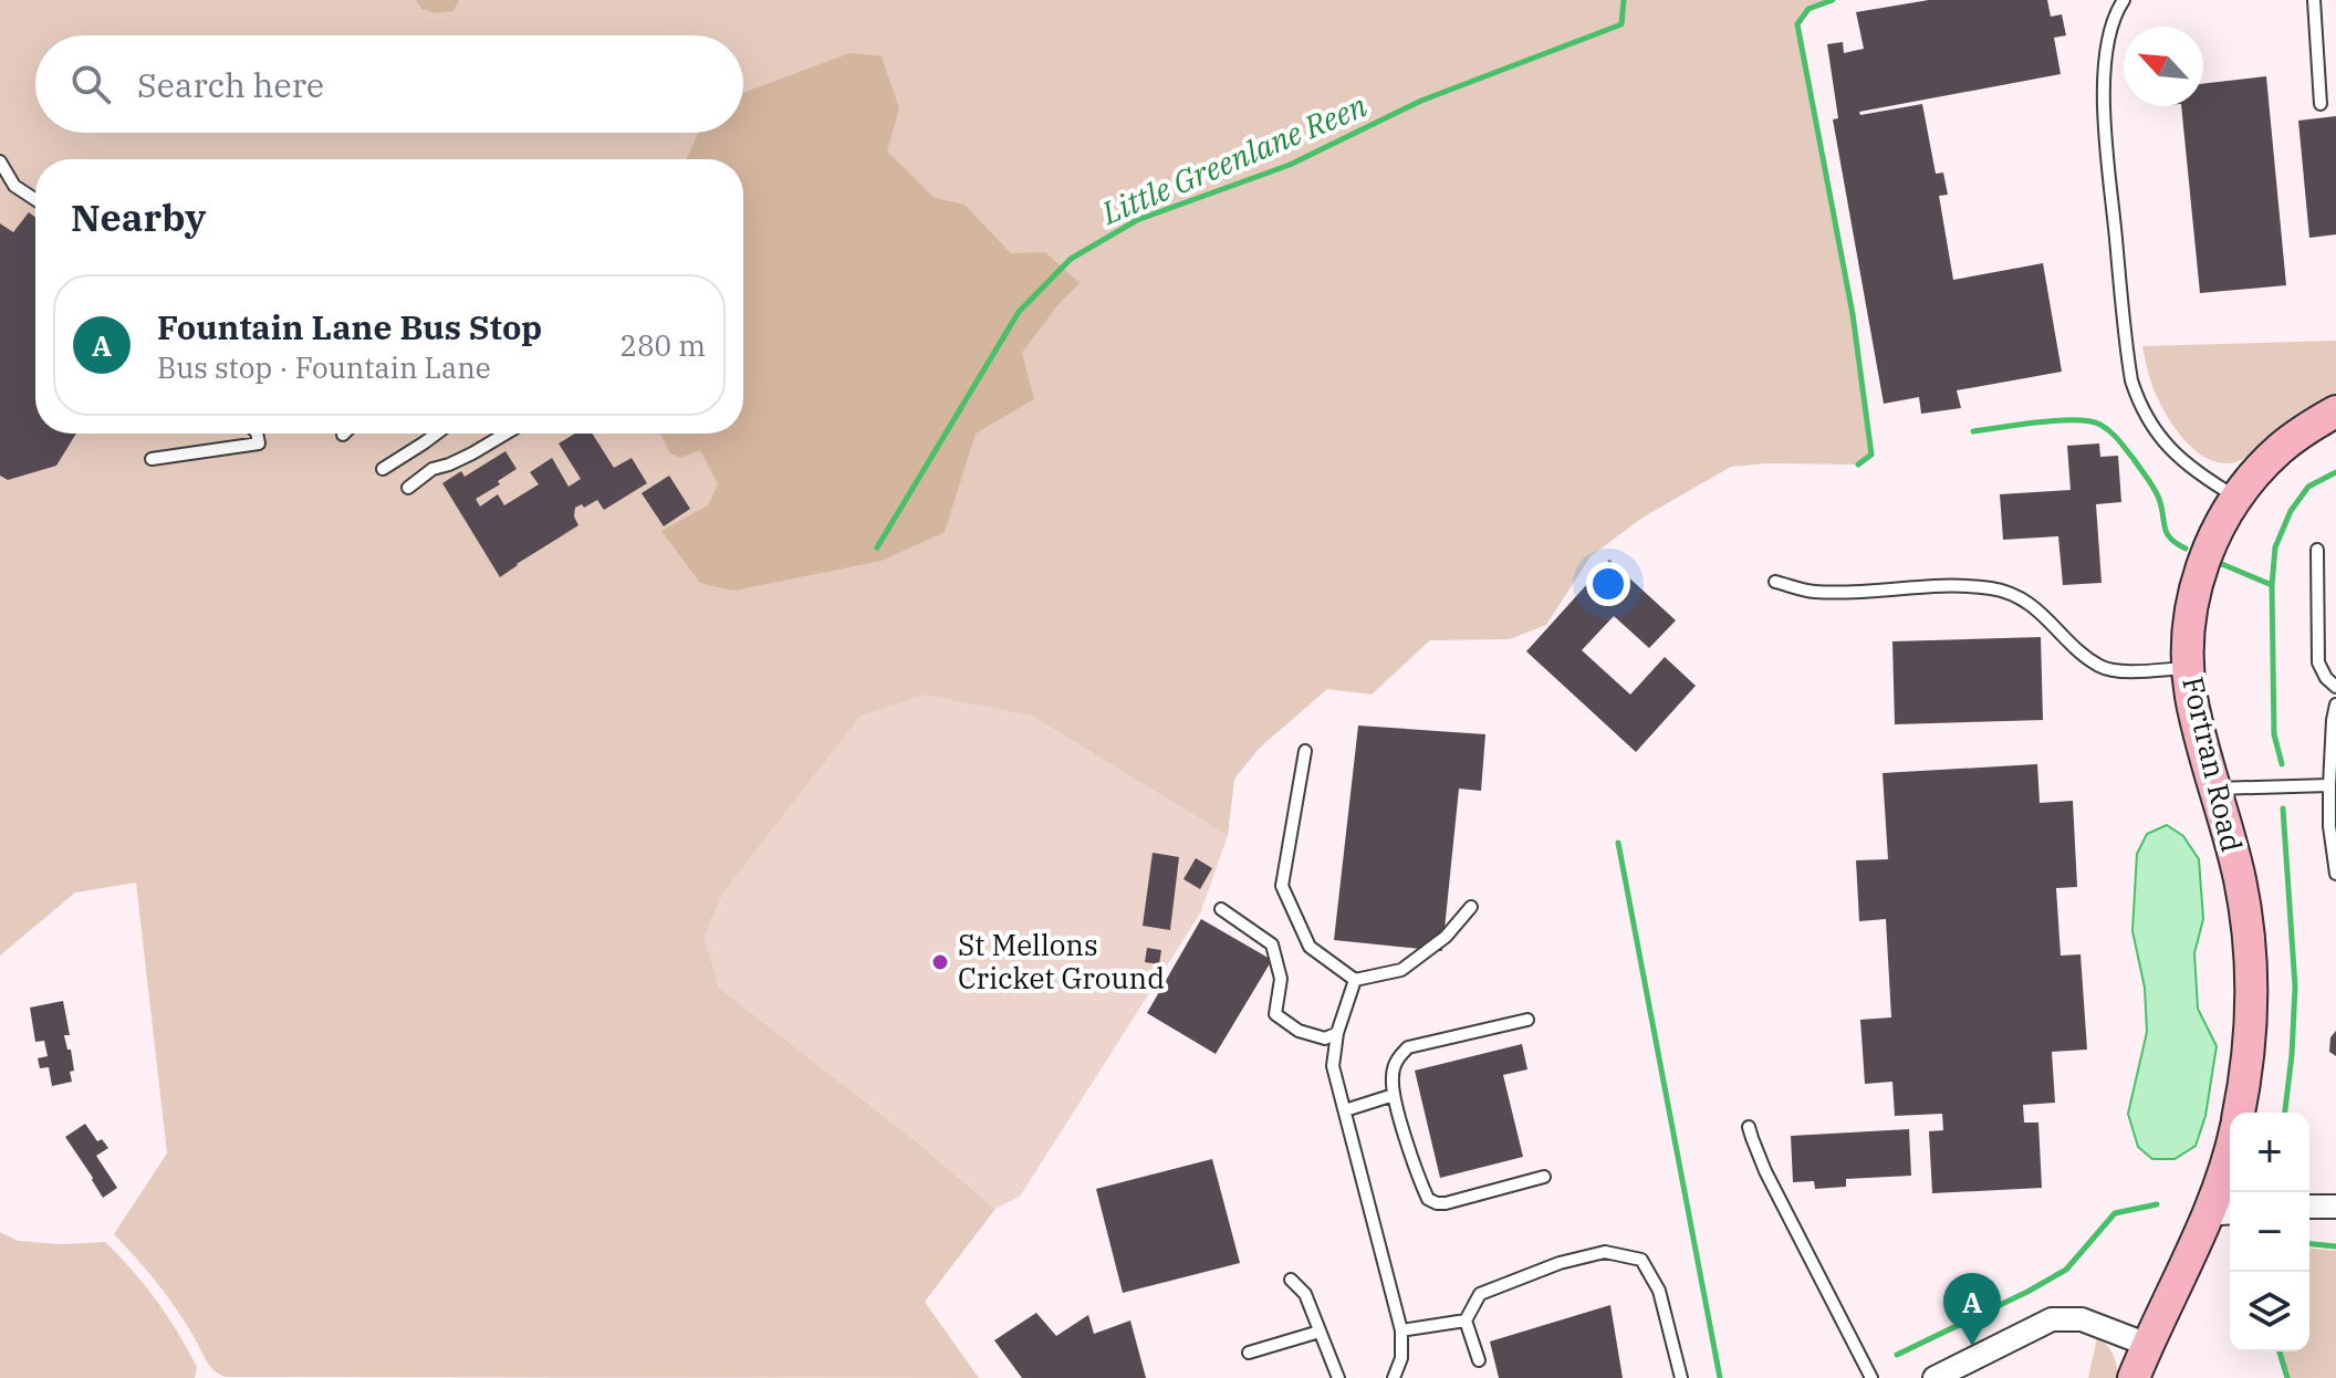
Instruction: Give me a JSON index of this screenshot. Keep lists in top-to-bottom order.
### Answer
{
  "streets": {
    "street": ["Fortran Road"]
  },
  "water": ["Little Greenlane Reen"],
  "places": ["St Mellons Cricket Ground"],
  "north": "top left",
  "page": {
    "search": "Search here",
    "heading": "Nearby",
    "list": [
      {
        "mark": "A",
        "name": "Fountain Lane Bus Stop",
        "note": "Bus stop · Fountain Lane",
        "value": "280 m"
      }
    ],
    "map_buttons": ["+", "−"],
    "pins": "A"
  }
}
